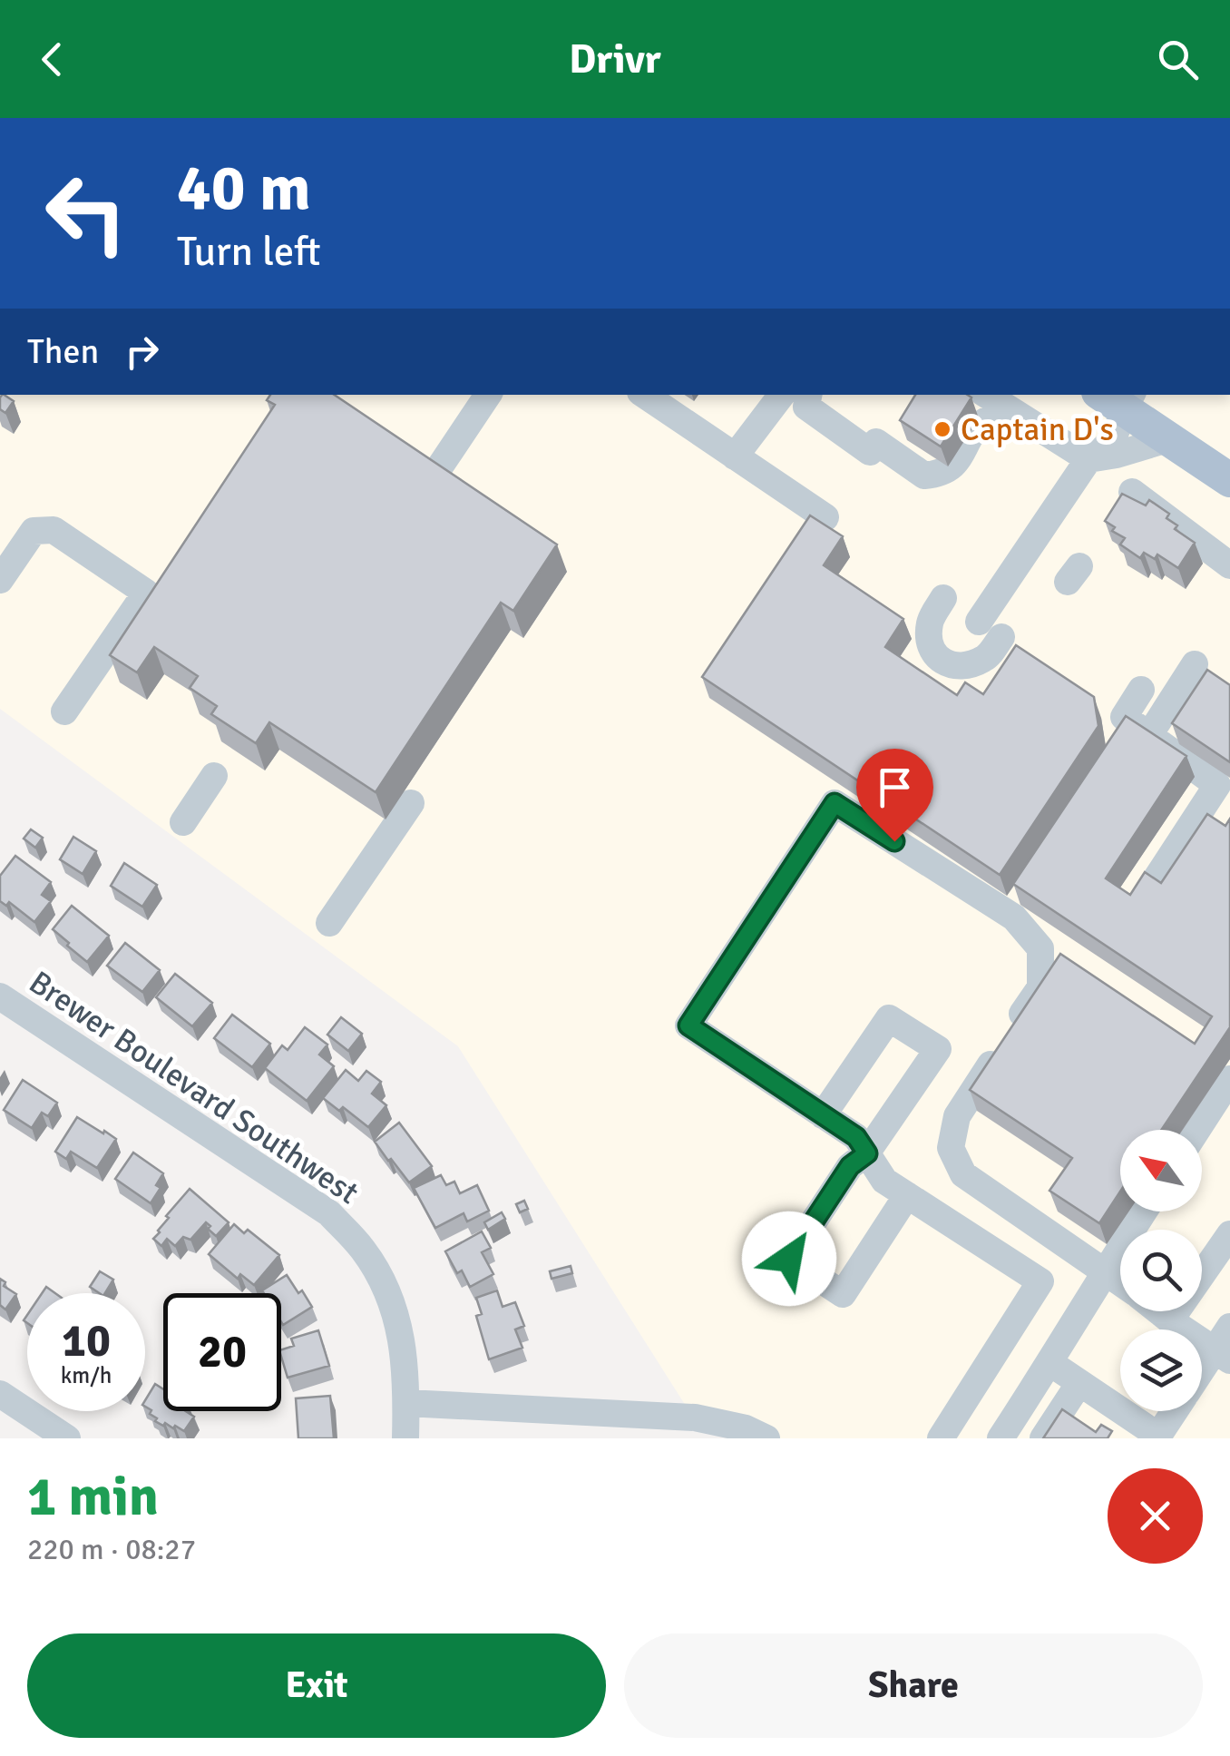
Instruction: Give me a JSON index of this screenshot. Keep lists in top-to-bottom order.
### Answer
{
  "streets": {
    "street": ["Brewer Boulevard Southwest"]
  },
  "places": ["Captain D's"],
  "north": "top left",
  "page": {
    "header": "Drivr",
    "turn": ["40 m", "Turn left"],
    "then": "Then",
    "speed": "10 km/h",
    "limit": "20",
    "heading": ["1 min", "220 m · 08:27"],
    "buttons": ["Exit", "Share"]
  }
}
